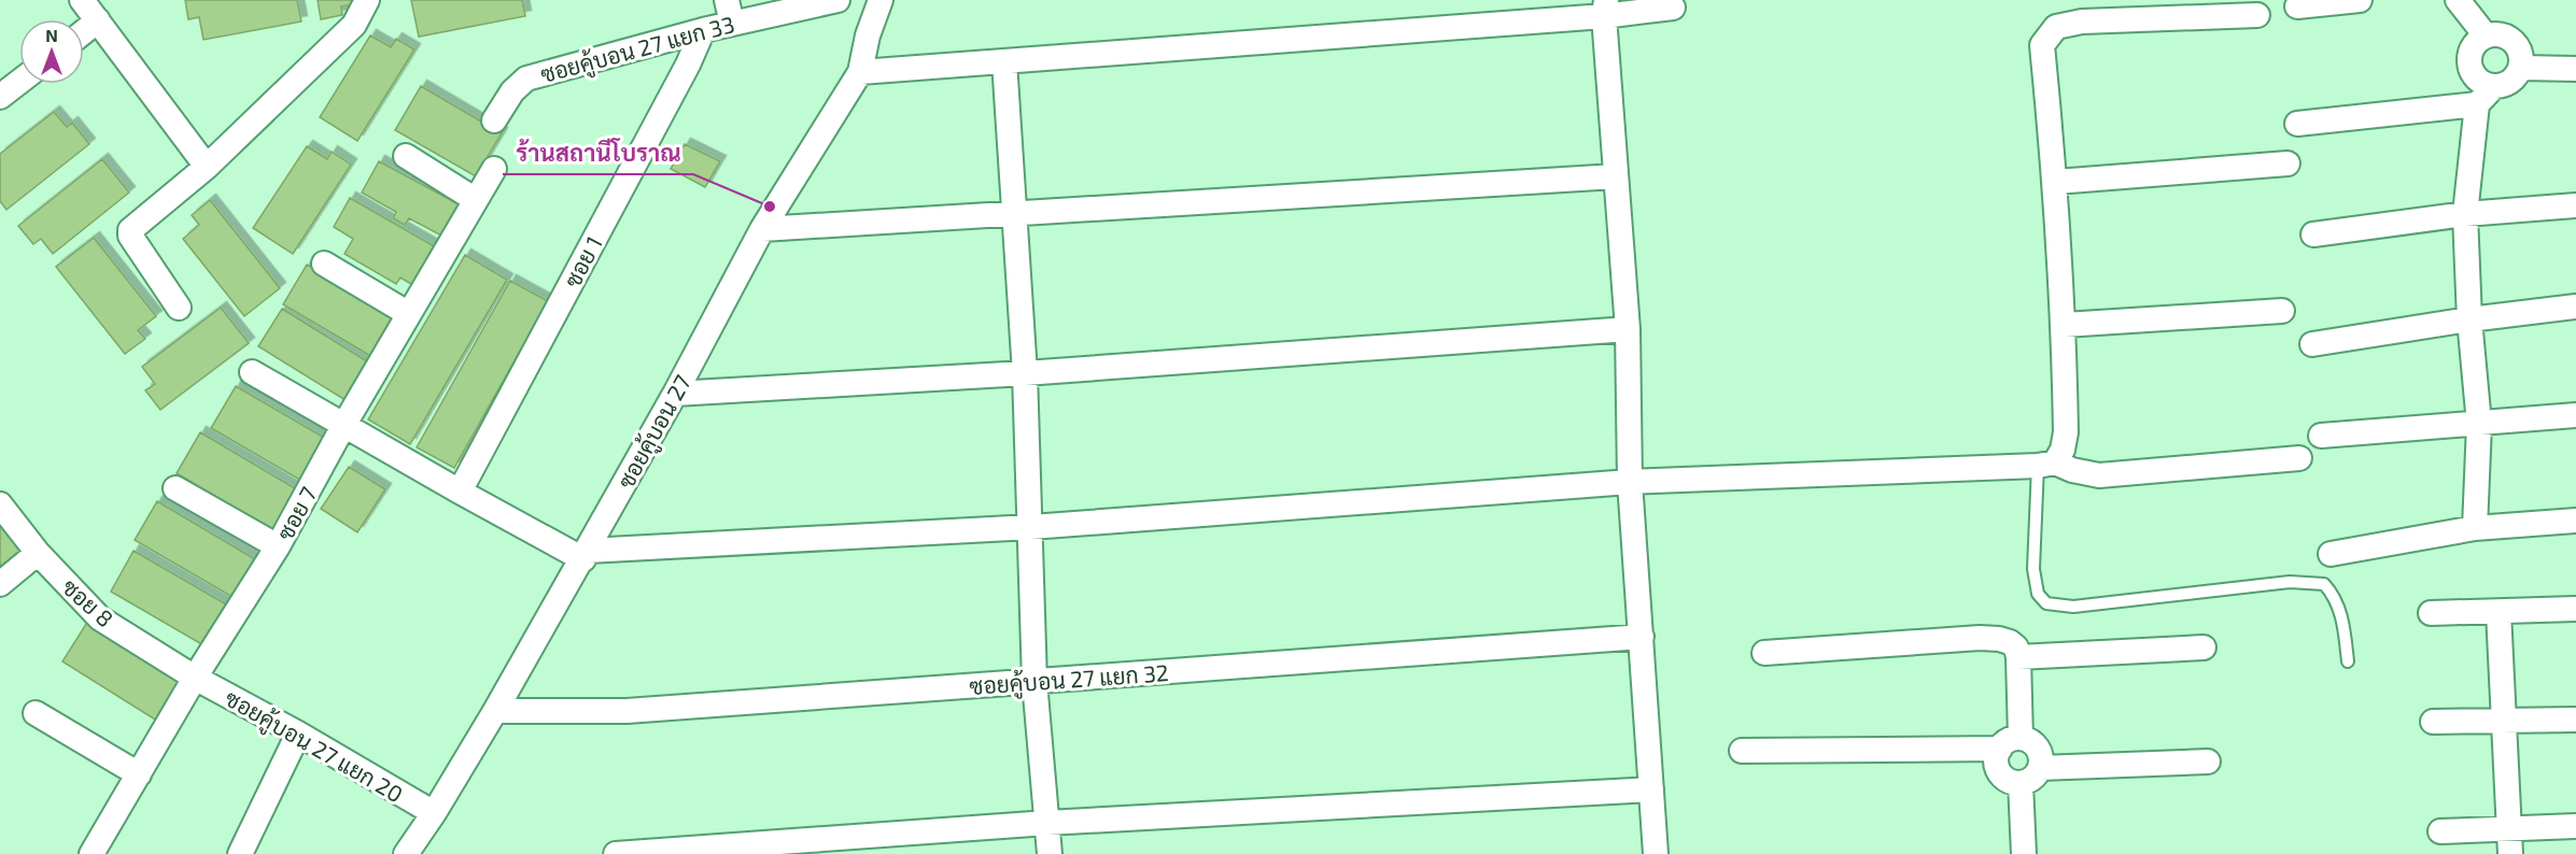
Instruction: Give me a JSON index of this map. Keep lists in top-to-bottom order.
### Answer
{
  "streets": {
    "street": [
      "ซอยคู้บอน 27 แยก 33",
      "ซอย 1",
      "ซอยคู้บอน 27",
      "ซอย 7",
      "ซอย 8",
      "ซอยคู้บอน 27 แยก 32",
      "ซอยคู้บอน 27 แยก 20"
    ]
  },
  "crossings": [
    ["ซอยคู้บอน 27 แยก 33", "ซอย 1"],
    ["ซอยคู้บอน 27", "ซอยคู้บอน 27 แยก 32"],
    ["ซอยคู้บอน 27", "ซอยคู้บอน 27 แยก 20"],
    ["ซอย 7", "ซอย 8"],
    ["ซอย 7", "ซอยคู้บอน 27 แยก 20"],
    ["ซอย 8", "ซอยคู้บอน 27 แยก 20"]
  ],
  "places": ["ร้านสถานีโบราณ"],
  "north": "top"
}
